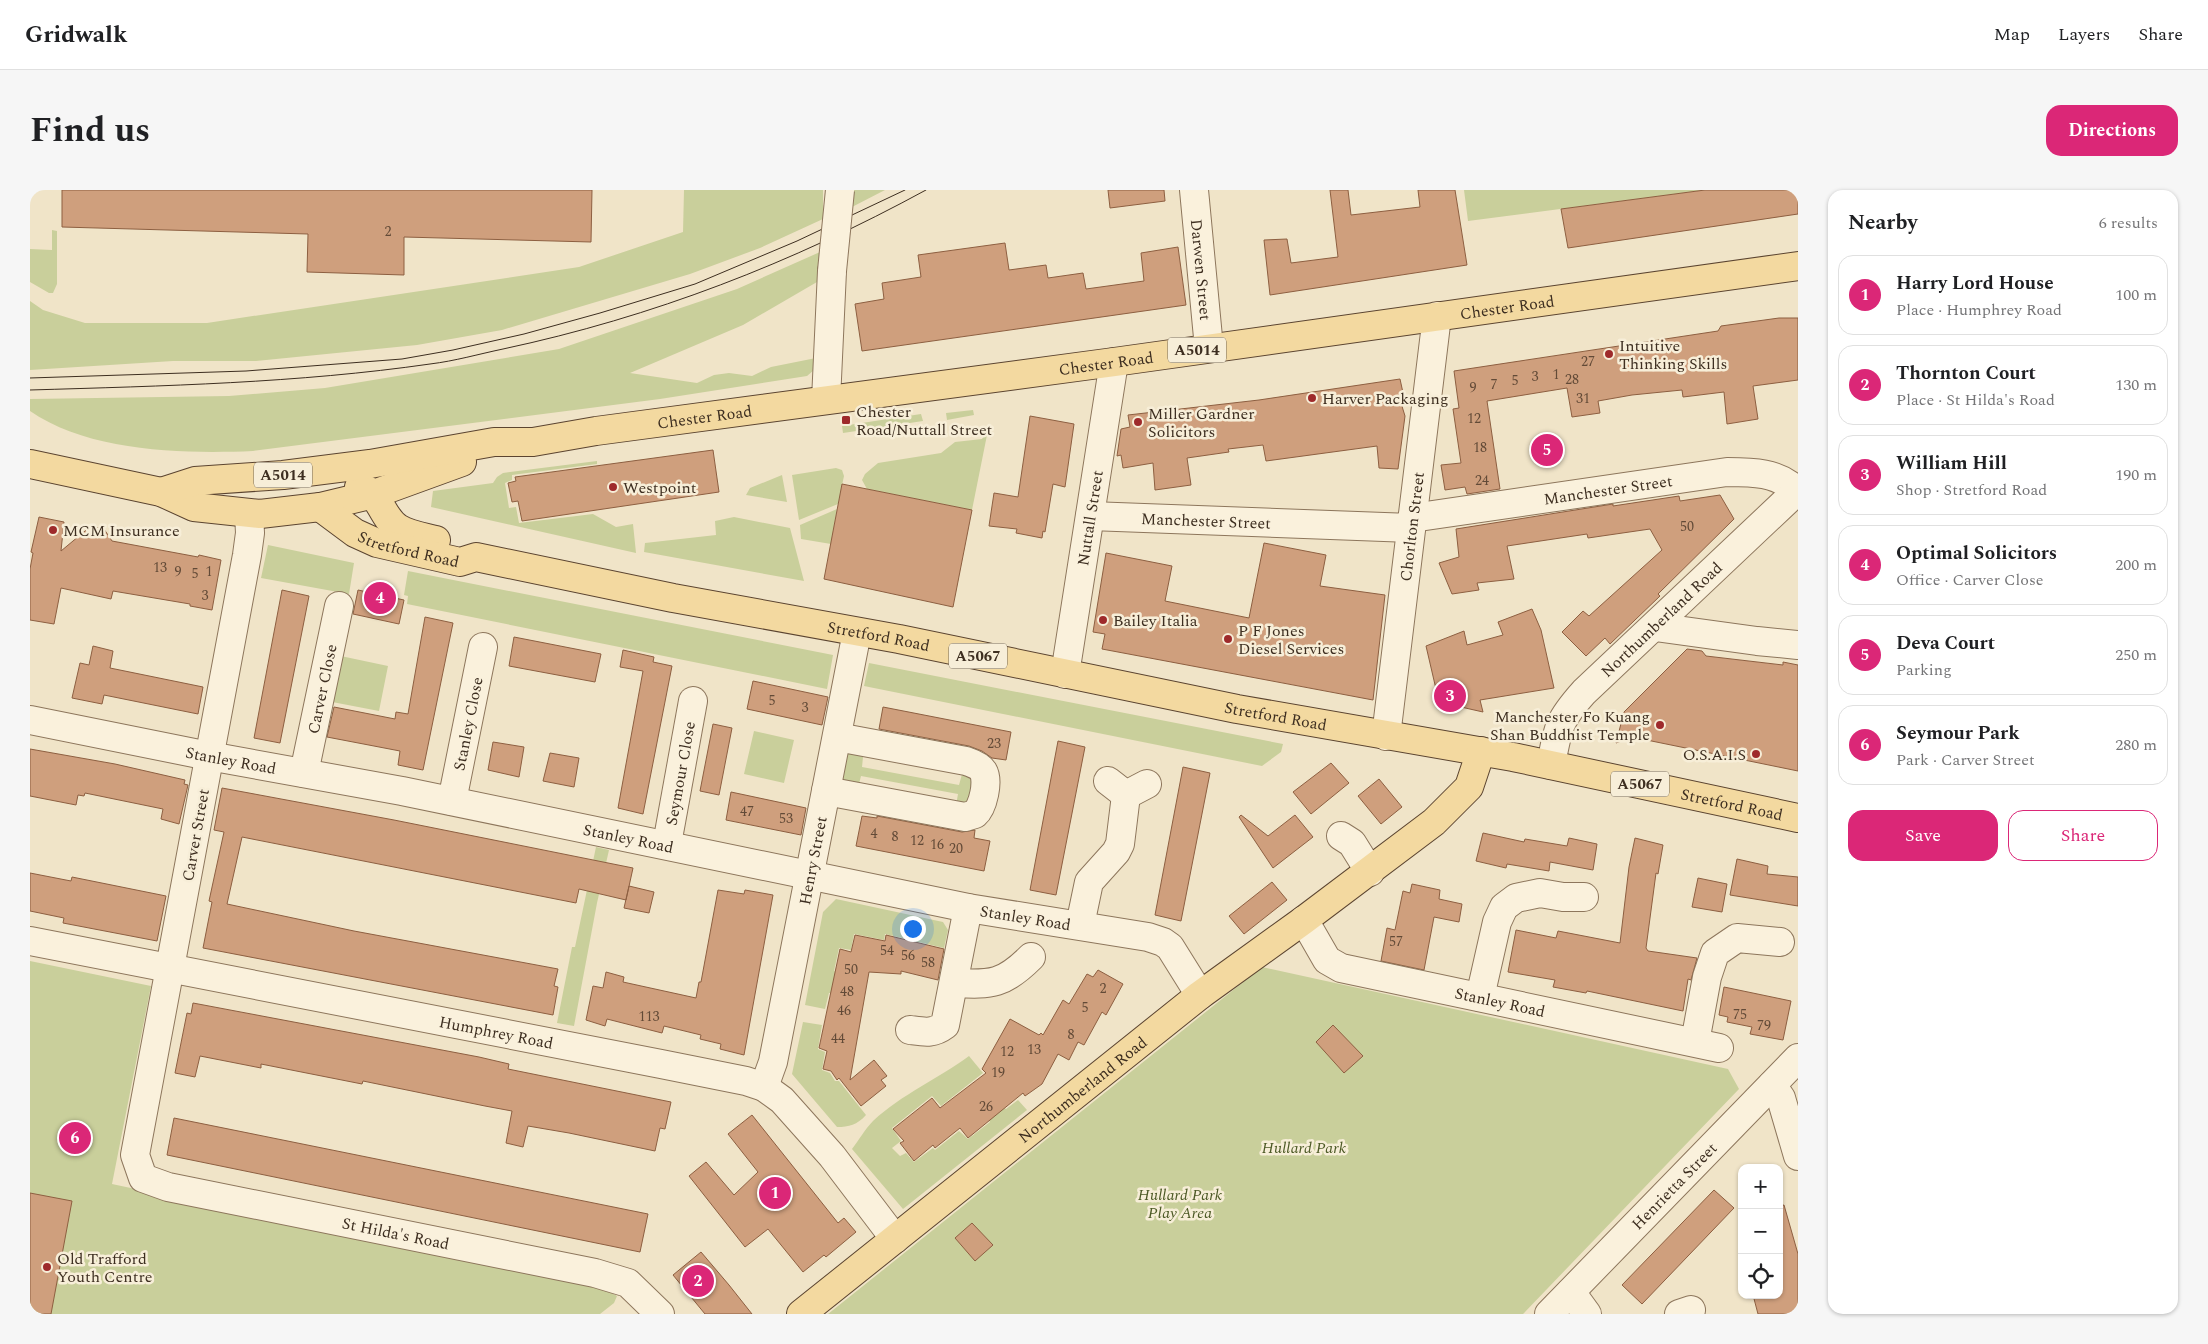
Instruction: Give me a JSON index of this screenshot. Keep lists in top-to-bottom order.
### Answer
{
  "streets": {
    "main road": [
      "Chester Road",
      "A5014",
      "Stretford Road",
      "Northumberland Road",
      "A5067"
    ],
    "street": [
      "Darwen Street",
      "Manchester Street",
      "Nuttall Street",
      "Chorlton Street",
      "Carver Close",
      "Stanley Close",
      "Stanley Road",
      "Seymour Close",
      "Carver Street",
      "Henry Street",
      "Humphrey Road",
      "Henrietta Street",
      "St Hilda's Road"
    ]
  },
  "crossings": [
    ["Darwen Street", "Chester Road"],
    ["Chester Road", "A5014"],
    ["Chester Road", "Nuttall Street"],
    ["Chester Road", "Chorlton Street"],
    ["Chester Road", "Stretford Road"],
    ["A5014", "Stretford Road"],
    ["A5014", "Carver Street"],
    ["Manchester Street", "Nuttall Street"],
    ["Manchester Street", "Chorlton Street"],
    ["Manchester Street", "Northumberland Road"],
    ["Nuttall Street", "Stretford Road"],
    ["Chorlton Street", "Stretford Road"],
    ["Stretford Road", "Northumberland Road"],
    ["Stretford Road", "Henry Street"],
    ["Northumberland Road", "Stanley Road"],
    ["Northumberland Road", "Humphrey Road"],
    ["Carver Close", "Stanley Road"],
    ["Stanley Close", "Stanley Road"],
    ["Stanley Road", "Seymour Close"],
    ["Stanley Road", "Carver Street"],
    ["Stanley Road", "Henry Street"],
    ["Carver Street", "Humphrey Road"],
    ["Carver Street", "St Hilda's Road"],
    ["Henry Street", "Humphrey Road"]
  ],
  "parks": ["Hullard Park", "Hullard Park Play Area"],
  "places": {
    "other": [
      "Intuitive Thinking Skills",
      "Harver Packaging",
      "Miller Gardner Solicitors",
      "Westpoint",
      "MCM Insurance",
      "Bailey Italia",
      "P F Jones Diesel Services",
      "Manchester Fo Kuang Shan Buddhist Temple",
      "O.S.A.I.S",
      "Old Trafford Youth Centre"
    ],
    "transit": ["Chester Road/Nuttall Street"]
  },
  "house_numbers": [
    "2",
    "27",
    "1",
    "3",
    "28",
    "5",
    "7",
    "9",
    "31",
    "12",
    "18",
    "24",
    "50",
    "13",
    "9",
    "1",
    "5",
    "3",
    "5",
    "3",
    "23",
    "47",
    "53",
    "4",
    "8",
    "12",
    "16",
    "20",
    "57",
    "54",
    "56",
    "58",
    "50",
    "2",
    "48",
    "5",
    "46",
    "75",
    "113",
    "79",
    "8",
    "44",
    "13",
    "12",
    "19",
    "26"
  ],
  "page": {
    "header": "Gridwalk",
    "nav": ["Map", "Layers", "Share"],
    "title": "Find us",
    "buttons": [
      "Directions",
      ["Save", "Share"]
    ],
    "heading": ["Nearby", "6 results"],
    "list": [
      {
        "mark": "1",
        "name": "Harry Lord House",
        "note": "Place · Humphrey Road",
        "value": "100 m"
      },
      {
        "mark": "2",
        "name": "Thornton Court",
        "note": "Place · St Hilda's Road",
        "value": "130 m"
      },
      {
        "mark": "3",
        "name": "William Hill",
        "note": "Shop · Stretford Road",
        "value": "190 m"
      },
      {
        "mark": "4",
        "name": "Optimal Solicitors",
        "note": "Office · Carver Close",
        "value": "200 m"
      },
      {
        "mark": "5",
        "name": "Deva Court",
        "note": "Parking",
        "value": "250 m"
      },
      {
        "mark": "6",
        "name": "Seymour Park",
        "note": "Park · Carver Street",
        "value": "280 m"
      }
    ],
    "pins": [
      "5",
      "4",
      "3",
      "6",
      "1",
      "2"
    ],
    "map_buttons": ["+", "−"]
  }
}
